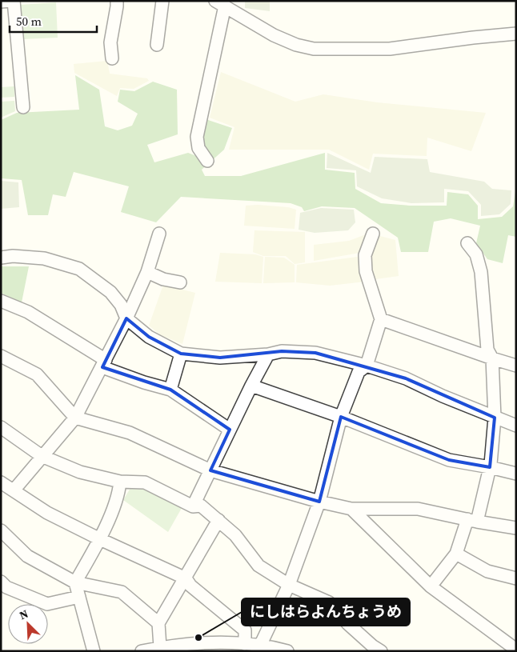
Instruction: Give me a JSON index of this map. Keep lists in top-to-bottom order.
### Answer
{
  "places": ["にしはらよんちょうめ"],
  "scale_bar": "50 m",
  "north": "top left"
}
